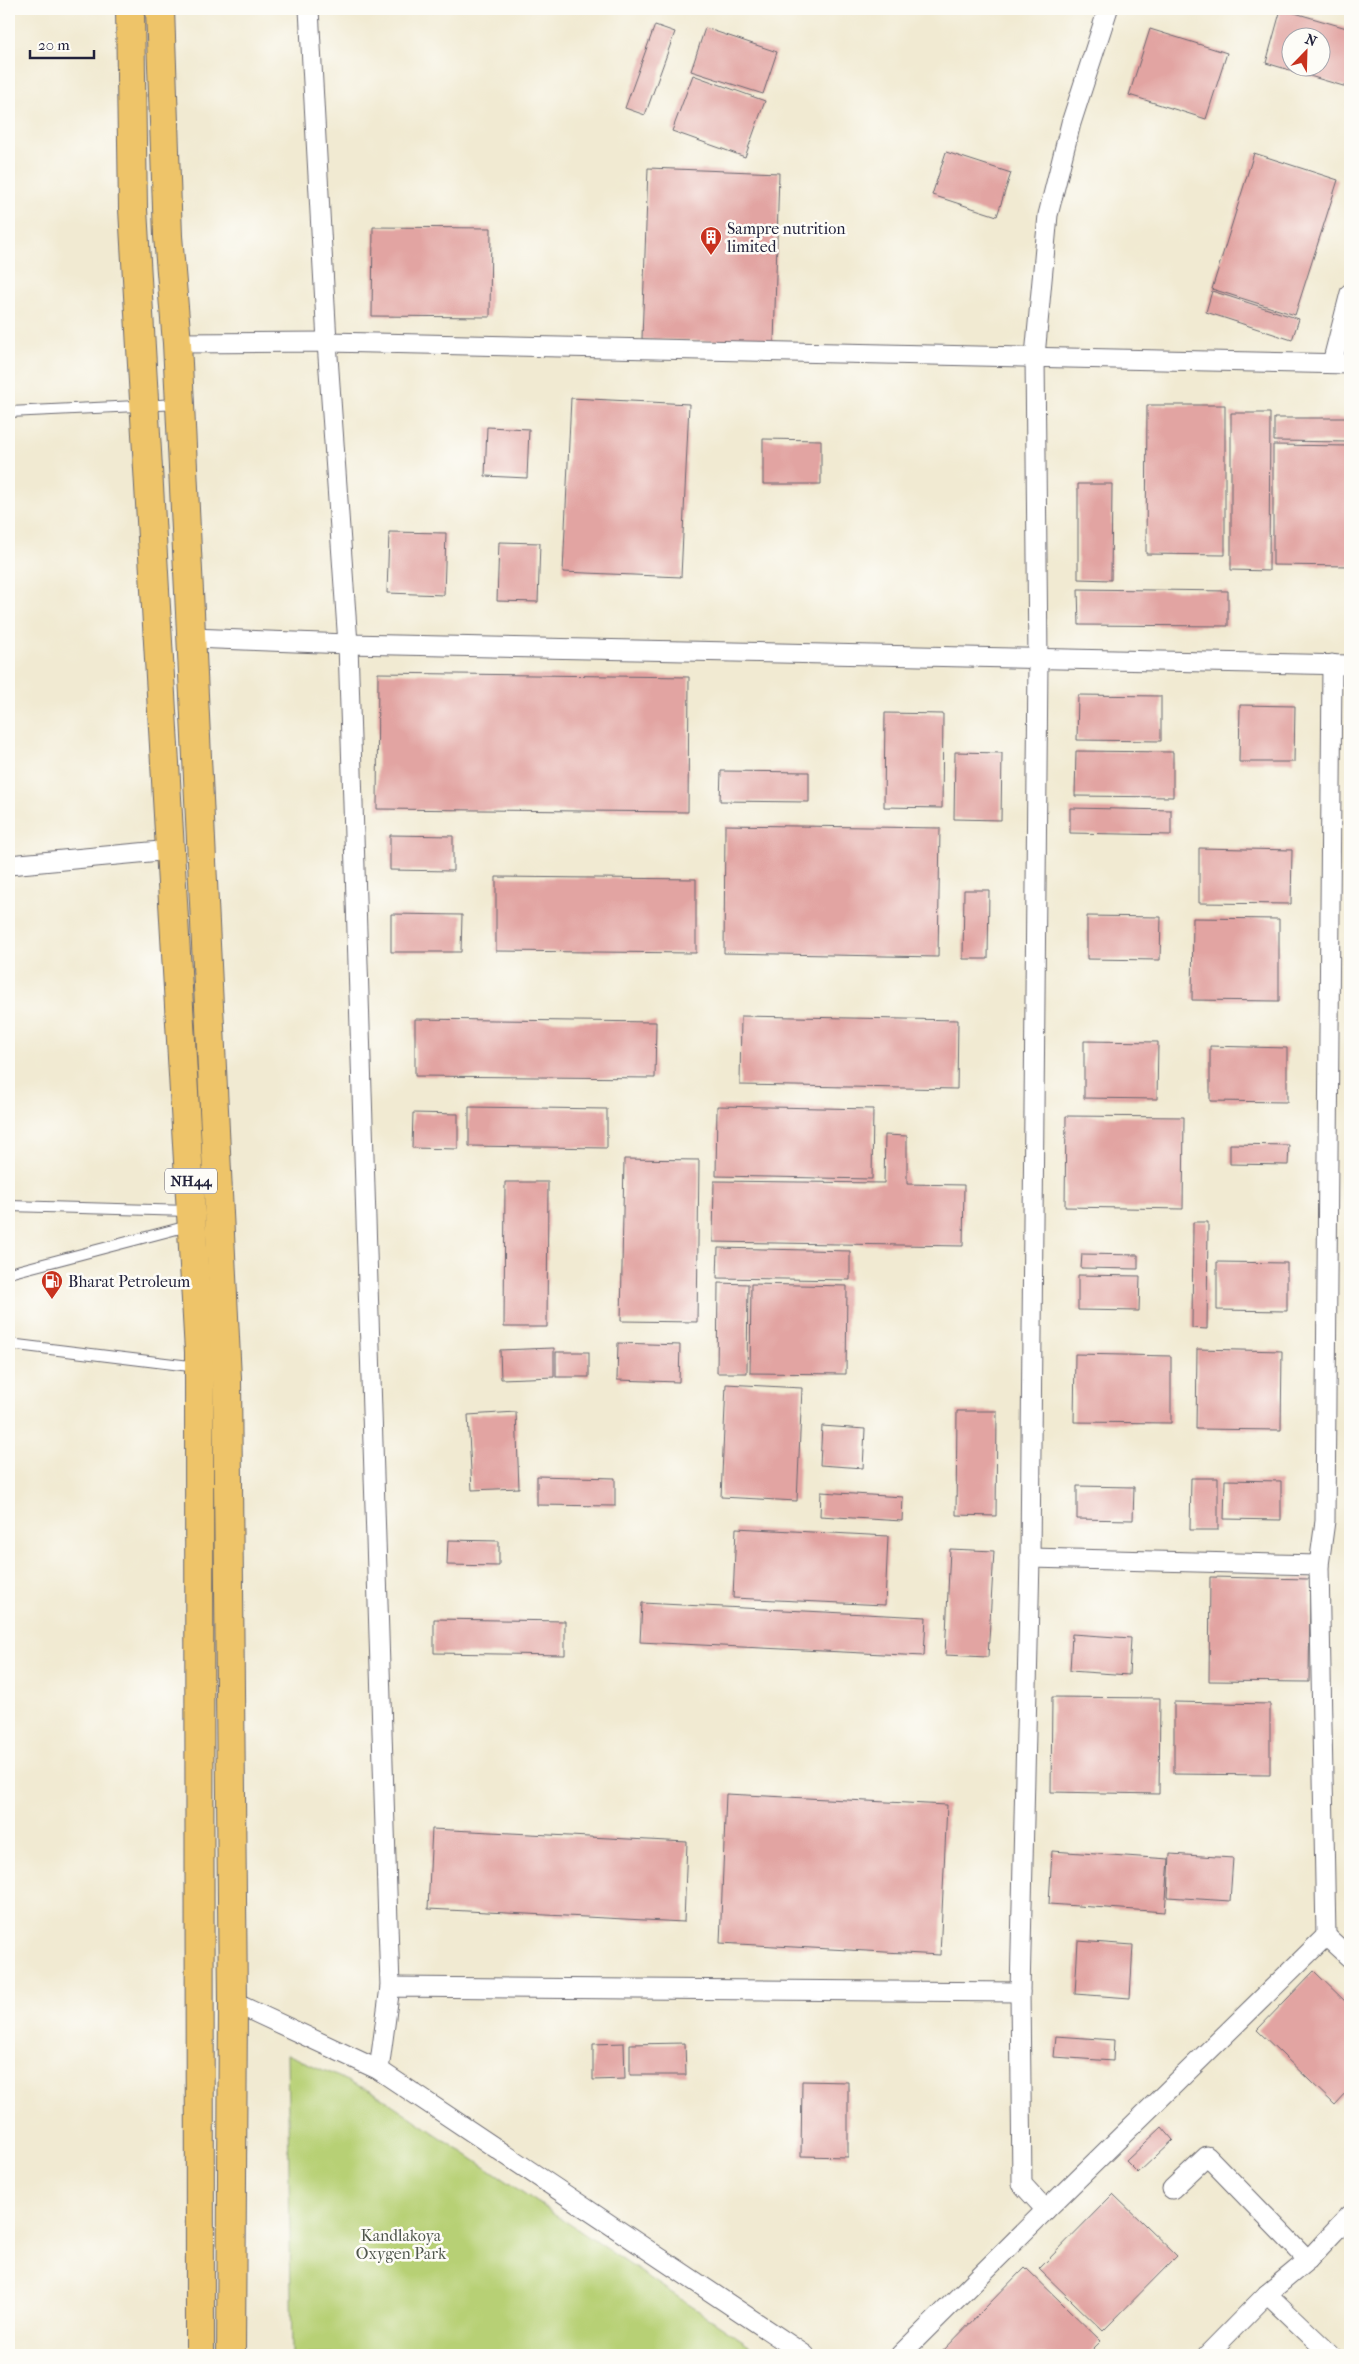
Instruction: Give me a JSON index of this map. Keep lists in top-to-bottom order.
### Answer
{
  "streets": {
    "highway": ["NH44"]
  },
  "parks": ["Kandlakoya Oxygen Park"],
  "places": {
    "building": ["Sampre nutrition limited"],
    "fuel station": ["Bharat Petroleum"]
  },
  "scale_bar": "20 m",
  "north": "top right"
}
